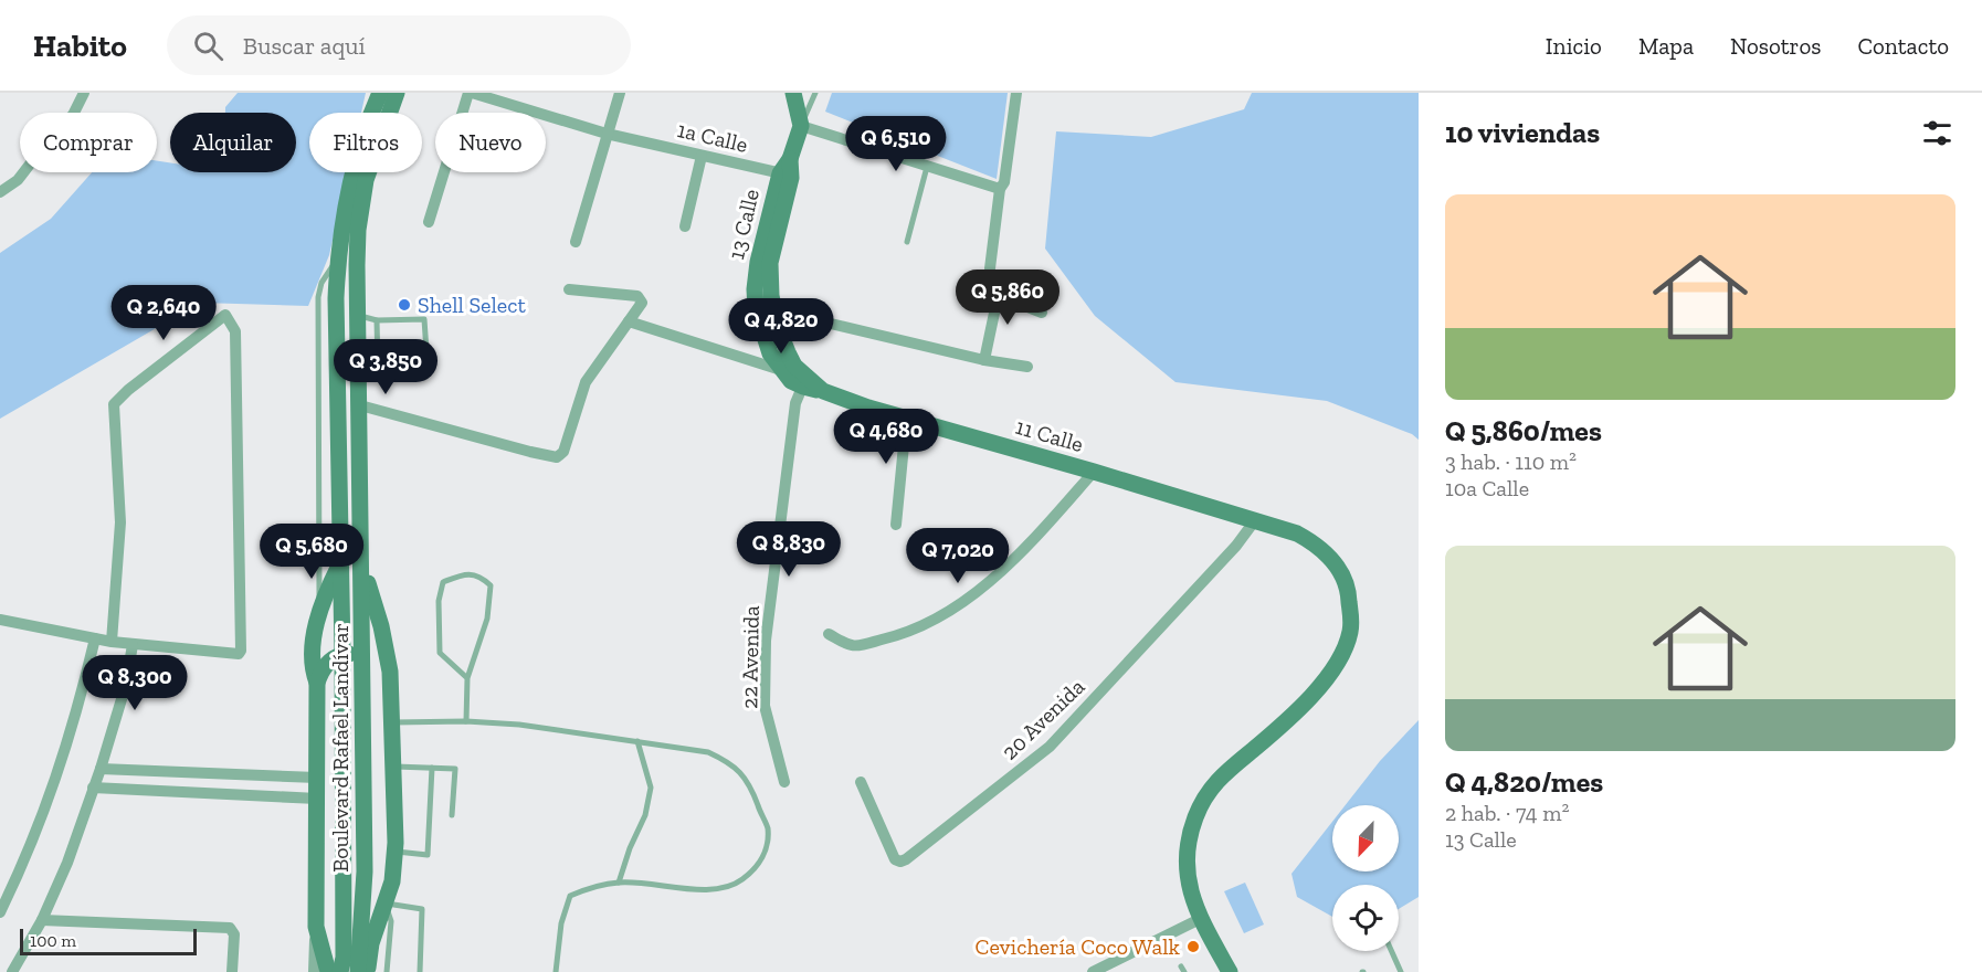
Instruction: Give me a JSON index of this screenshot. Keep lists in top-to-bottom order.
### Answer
{
  "streets": {
    "main road": ["13 Calle", "11 Calle", "Boulevard Rafael Landívar"],
    "street": ["1a Calle", "22 Avenida", "20 Avenida"]
  },
  "crossings": [
    ["1a Calle", "13 Calle"],
    ["13 Calle", "11 Calle"],
    ["13 Calle", "22 Avenida"],
    ["11 Calle", "22 Avenida"],
    ["11 Calle", "20 Avenida"]
  ],
  "places": ["Shell Select", "Cevichería Coco Walk"],
  "scale_bar": "100 m",
  "north": "bottom left",
  "page": {
    "header": "Habito",
    "search": "Buscar aquí",
    "nav": [
      "Inicio",
      "Mapa",
      "Nosotros",
      "Contacto"
    ],
    "heading": "10 viviendas",
    "chip": [
      "Comprar",
      "Alquilar",
      "Filtros",
      "Nuevo"
    ],
    "price": [
      "Q 6,510",
      "Q 5,860",
      "Q 2,640",
      "Q 4,820",
      "Q 3,850",
      "Q 4,680",
      "Q 8,830",
      "Q 5,680",
      "Q 7,020",
      "Q 8,300"
    ],
    "list": [
      {
        "name": "Q 5,860/mes",
        "note": "3 hab. · 110 m² · 10a Calle"
      },
      {
        "name": "Q 4,820/mes",
        "note": "2 hab. · 74 m² · 13 Calle"
      }
    ],
    "scale": "100 m"
  }
}
